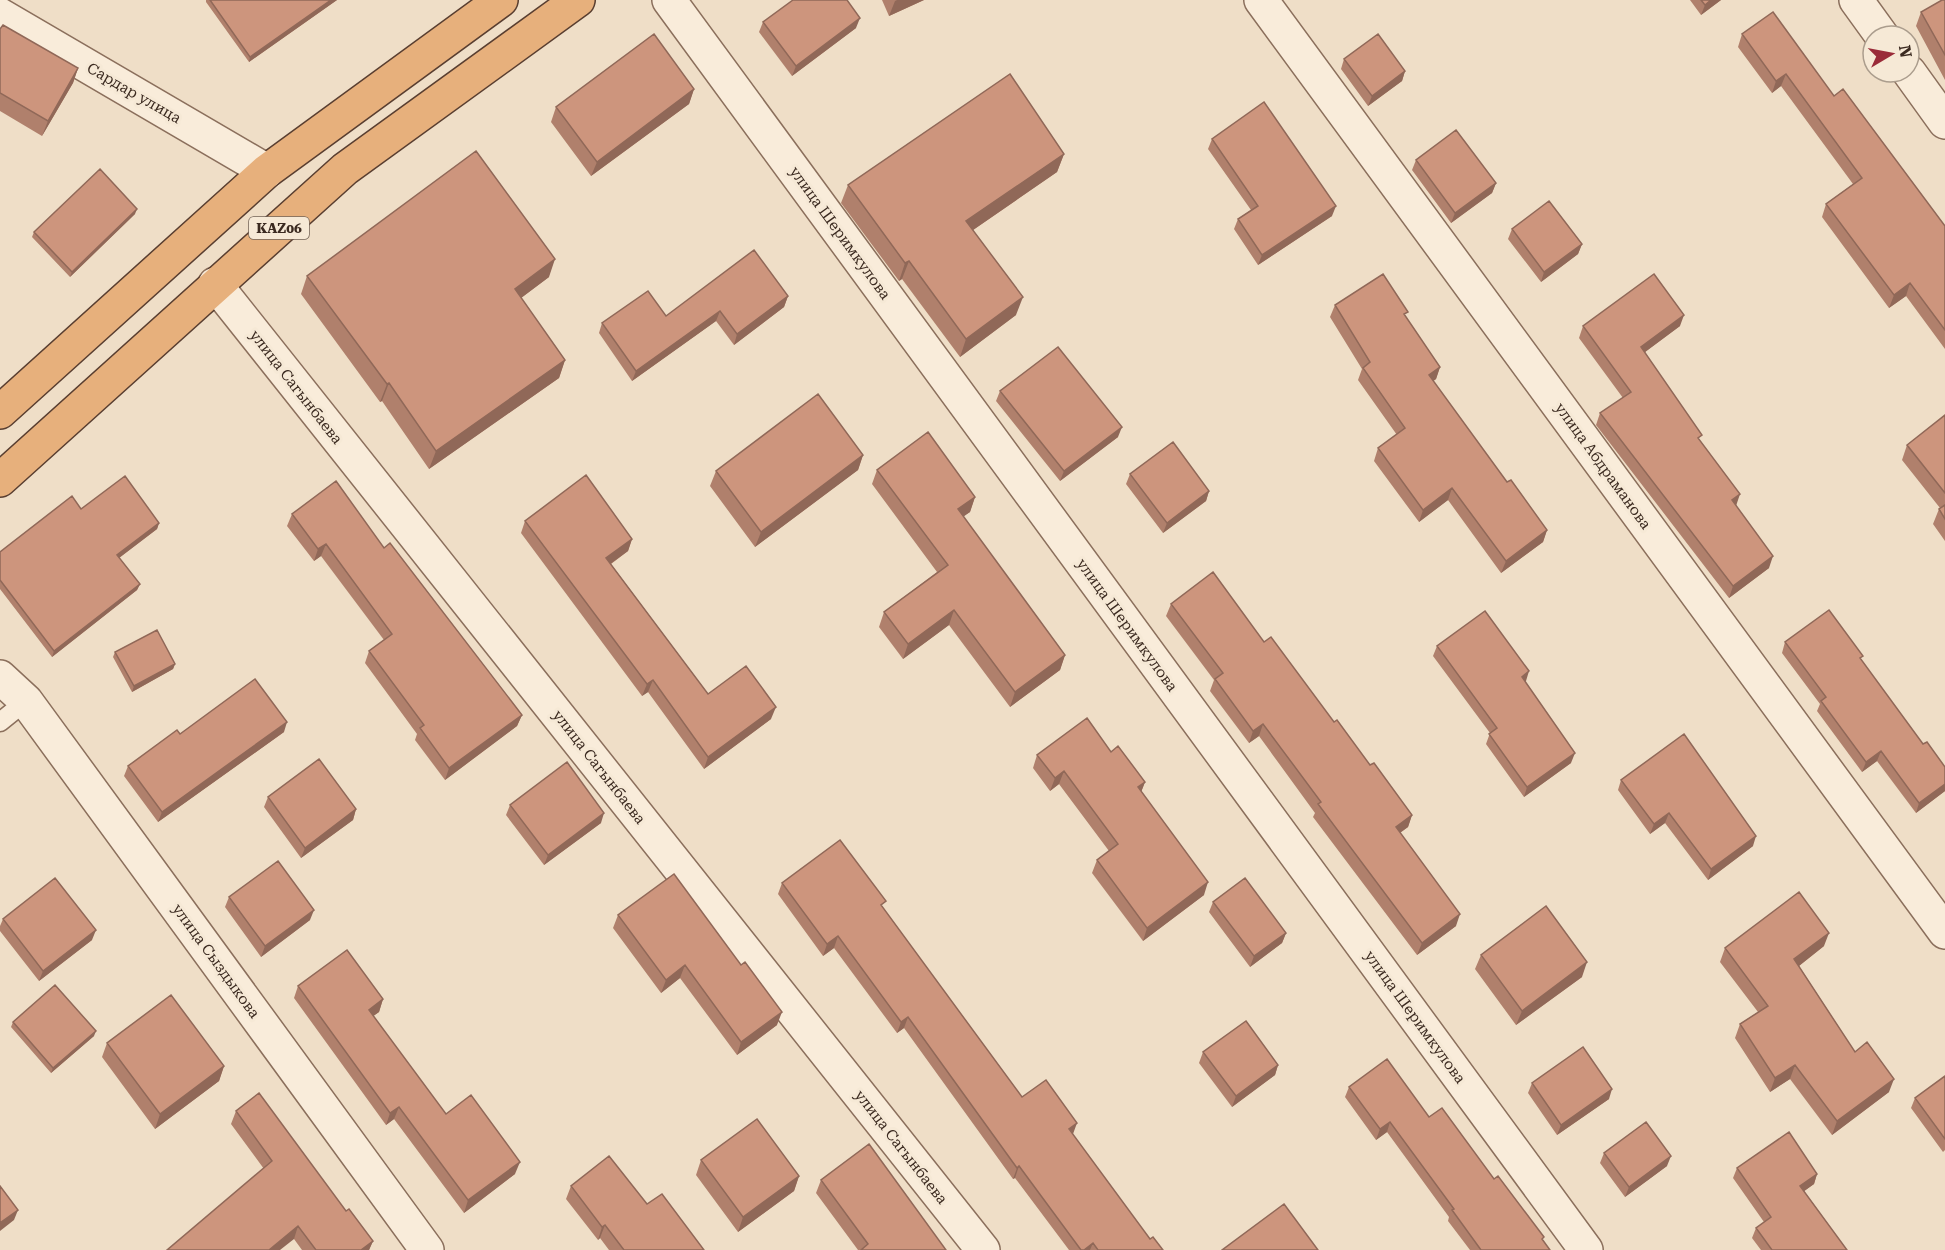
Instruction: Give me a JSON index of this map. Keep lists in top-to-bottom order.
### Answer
{
  "streets": {
    "highway": ["KАZ06"],
    "street": [
      "Сардар улица",
      "улица Шеримкулова",
      "улица Сагынбаева",
      "улица Абдраманова",
      "улица Сыздыкова"
    ]
  },
  "crossings": [
    ["Сардар улица", "KАZ06"],
    ["KАZ06", "улица Сагынбаева"]
  ],
  "north": "right"
}
